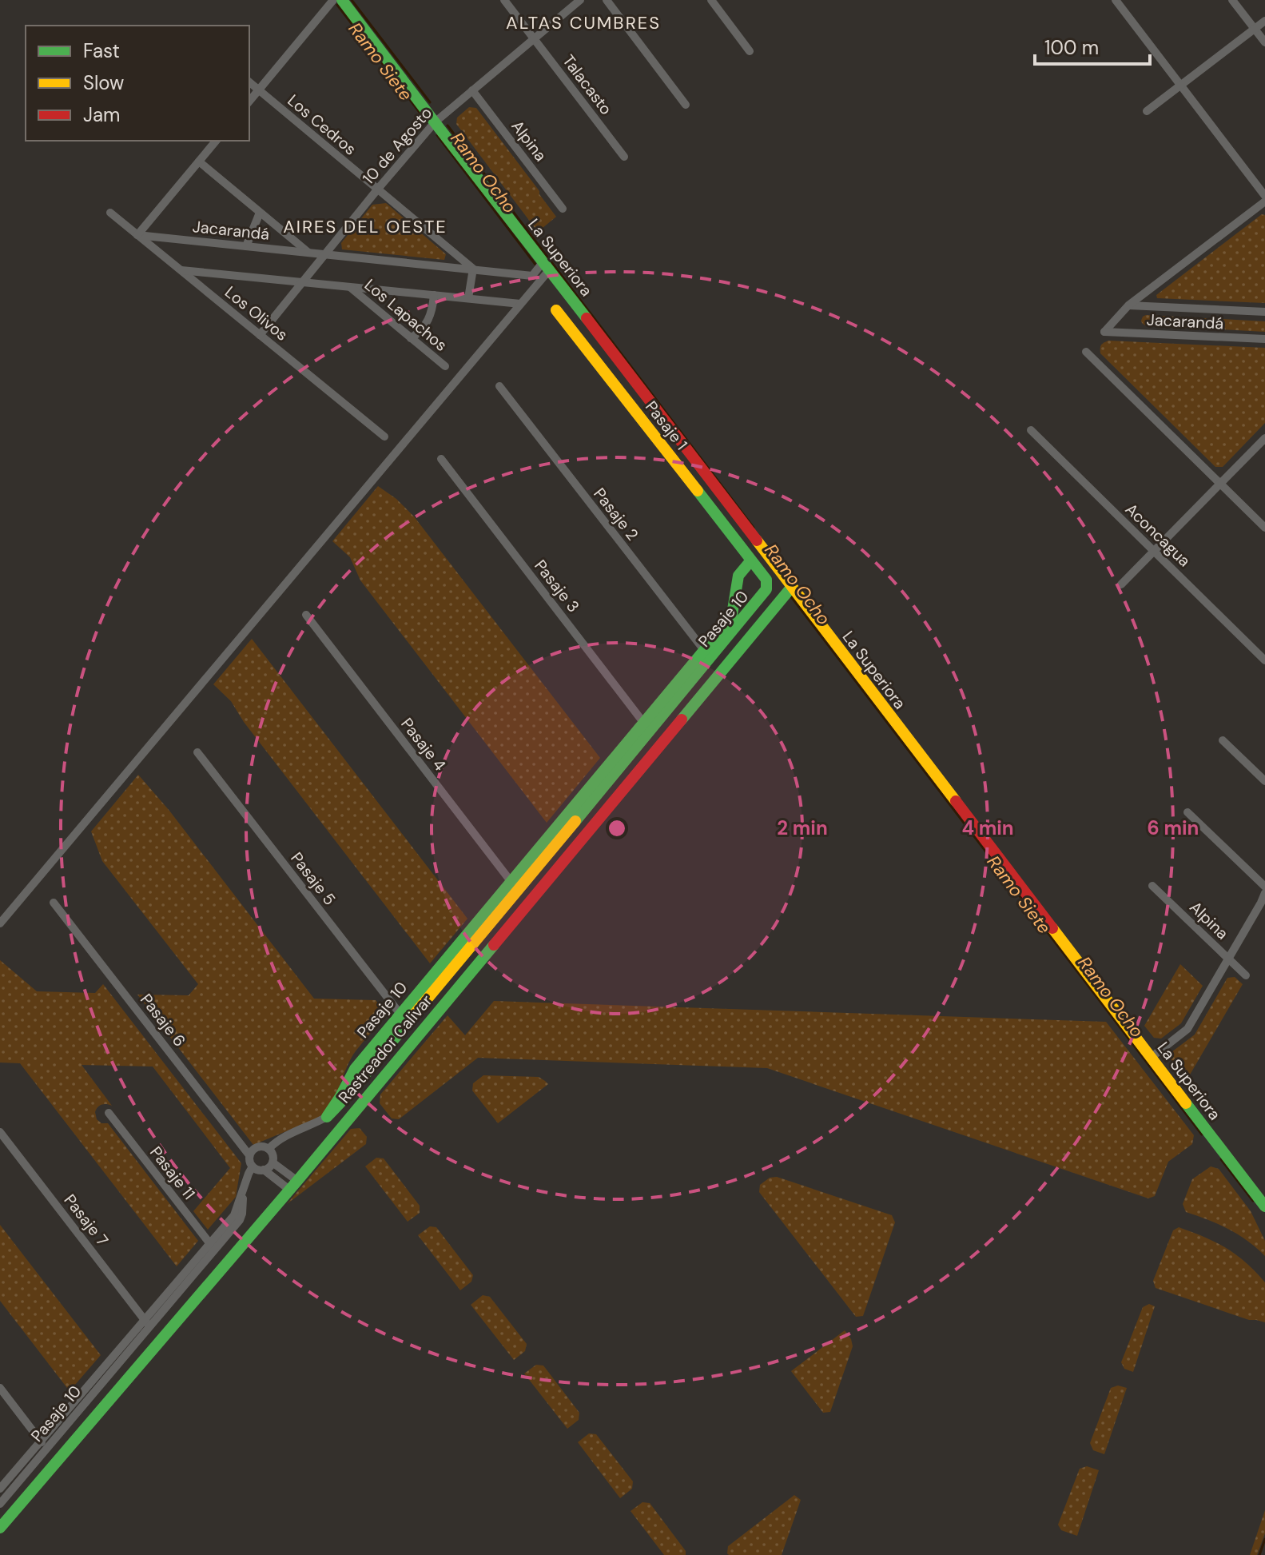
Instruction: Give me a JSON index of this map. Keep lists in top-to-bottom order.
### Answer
{
  "streets": {
    "street": [
      "Talacasto",
      "Los Cedros",
      "Alpina",
      "10 de Agosto",
      "Jacarandá",
      "La Superiora",
      "Los Olivos",
      "Los Lapachos",
      "Pasaje 1",
      "Pasaje 2",
      "Aconcagua",
      "Pasaje 3",
      "Pasaje 10",
      "Pasaje 4",
      "Pasaje 5",
      "Pasaje 6",
      "Rastreador Calivar",
      "Pasaje 11",
      "Pasaje 7"
    ]
  },
  "crossings": [
    ["Talacasto", "10 de Agosto"],
    ["Los Cedros", "10 de Agosto"],
    ["Los Cedros", "Jacarandá"],
    ["Alpina", "10 de Agosto"],
    ["10 de Agosto", "Jacarandá"],
    ["10 de Agosto", "La Superiora"],
    ["10 de Agosto", "Los Olivos"],
    ["Jacarandá", "La Superiora"],
    ["Jacarandá", "Los Olivos"],
    ["La Superiora", "Rastreador Calivar"],
    ["Pasaje 1", "Pasaje 10"],
    ["Pasaje 2", "Pasaje 10"],
    ["Pasaje 3", "Pasaje 10"],
    ["Pasaje 10", "Pasaje 4"],
    ["Pasaje 10", "Pasaje 5"],
    ["Pasaje 10", "Pasaje 6"],
    ["Pasaje 10", "Pasaje 11"],
    ["Pasaje 10", "Pasaje 7"]
  ],
  "districts": ["ALTAS CUMBRES", "AIRES DEL OESTE"],
  "water": ["Ramo Siete", "Ramo Ocho"],
  "legend": ["Fast", "Slow", "Jam"],
  "scale_bar": "100 m",
  "rings": ["2 min", "4 min", "6 min"]
}
